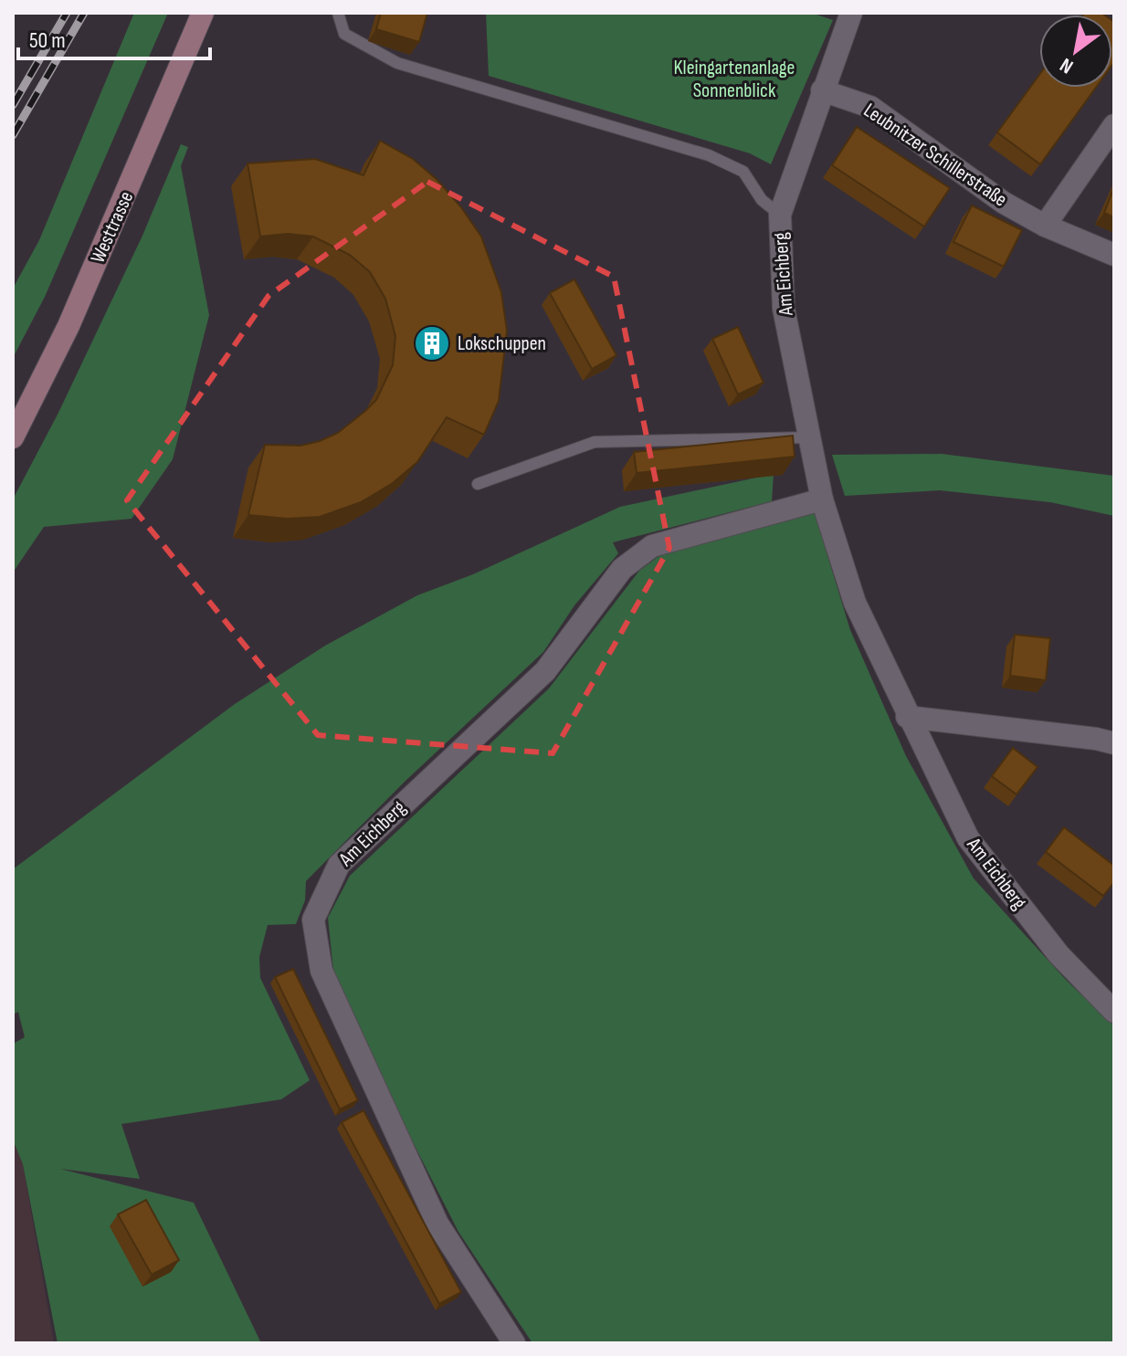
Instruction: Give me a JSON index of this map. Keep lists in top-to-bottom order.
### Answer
{
  "streets": {
    "main road": ["Westtrasse"],
    "street": ["Leubnitzer Schillerstraße", "Am Eichberg"]
  },
  "crossings": [
    ["Leubnitzer Schillerstraße", "Am Eichberg"]
  ],
  "parks": ["Kleingartenanlage Sonnenblick"],
  "places": {
    "building": ["Lokschuppen"]
  },
  "scale_bar": "50 m",
  "north": "bottom left"
}
